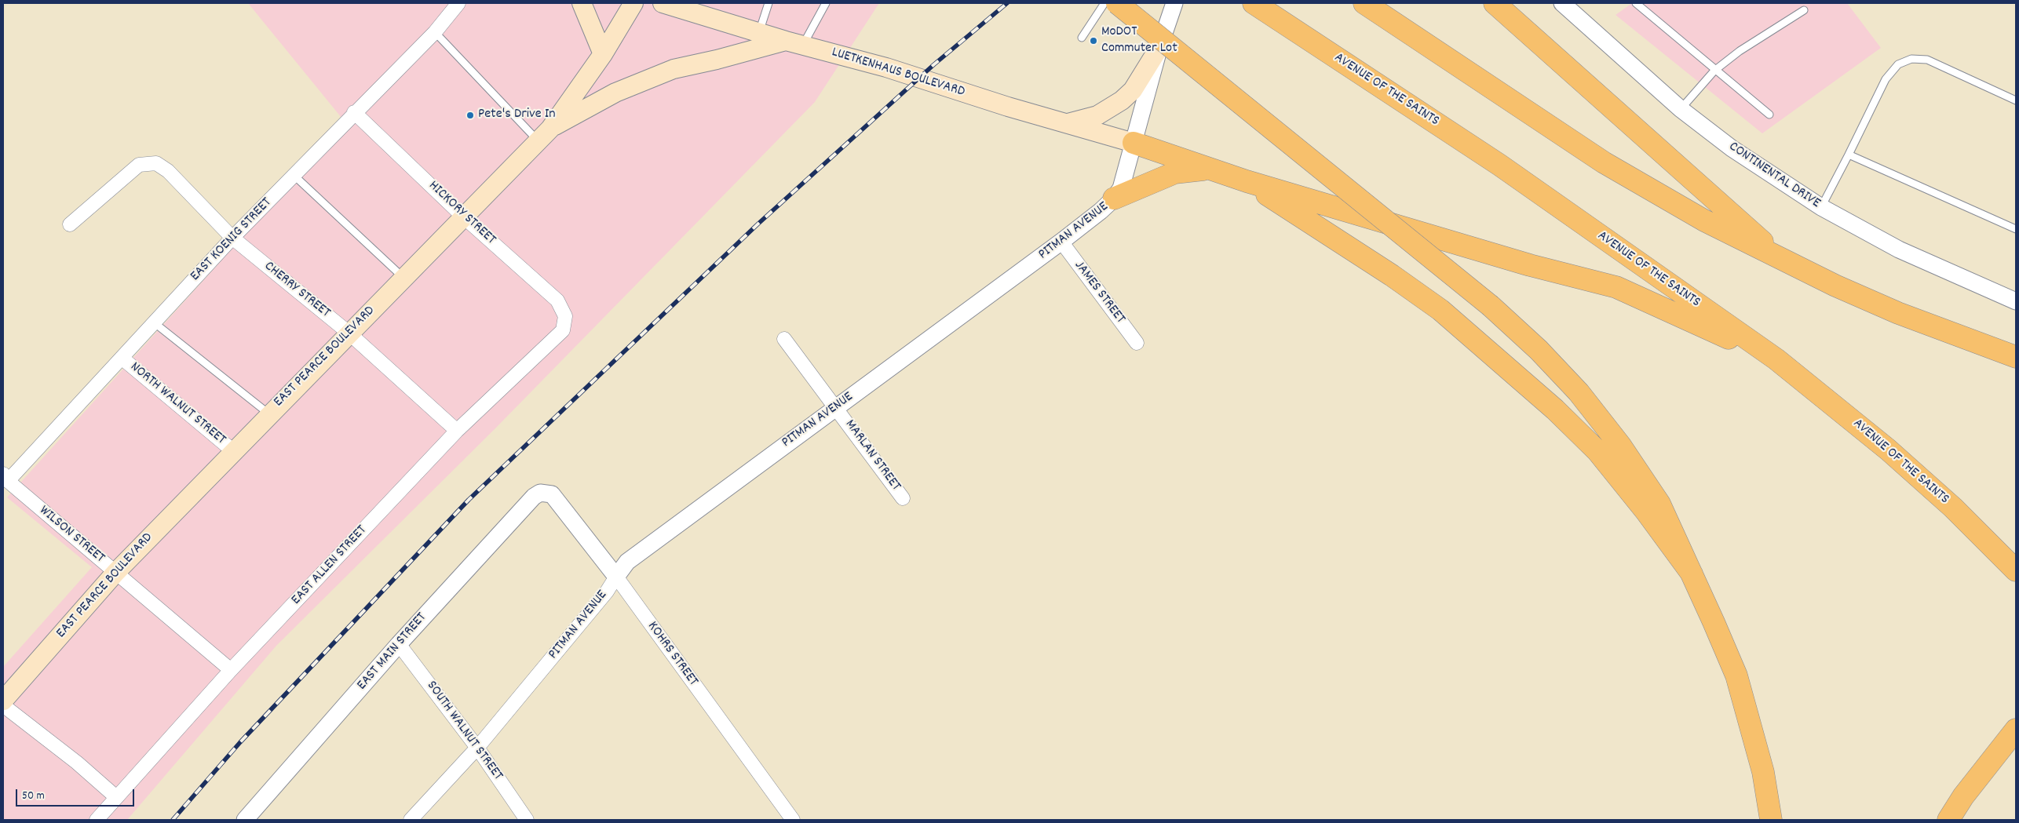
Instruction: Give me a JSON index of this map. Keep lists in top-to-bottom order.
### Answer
{
  "streets": {
    "highway": ["AVENUE OF THE SAINTS"],
    "main road": ["LUETKENHAUS BOULEVARD", "EAST PEARCE BOULEVARD"],
    "street": [
      "CONTINENTAL DRIVE",
      "HICKORY STREET",
      "PITMAN AVENUE",
      "EAST KOENIG STREET",
      "CHERRY STREET",
      "JAMES STREET",
      "NORTH WALNUT STREET",
      "MARLAN STREET",
      "WILSON STREET",
      "EAST ALLEN STREET",
      "EAST MAIN STREET",
      "KOHRS STREET",
      "SOUTH WALNUT STREET"
    ]
  },
  "crossings": [
    ["LUETKENHAUS BOULEVARD", "PITMAN AVENUE"],
    ["HICKORY STREET", "EAST KOENIG STREET"],
    ["HICKORY STREET", "EAST PEARCE BOULEVARD"],
    ["HICKORY STREET", "EAST ALLEN STREET"],
    ["PITMAN AVENUE", "JAMES STREET"],
    ["PITMAN AVENUE", "MARLAN STREET"],
    ["PITMAN AVENUE", "KOHRS STREET"],
    ["PITMAN AVENUE", "SOUTH WALNUT STREET"],
    ["EAST KOENIG STREET", "CHERRY STREET"],
    ["EAST KOENIG STREET", "NORTH WALNUT STREET"],
    ["EAST KOENIG STREET", "WILSON STREET"],
    ["CHERRY STREET", "EAST PEARCE BOULEVARD"],
    ["CHERRY STREET", "EAST ALLEN STREET"],
    ["EAST PEARCE BOULEVARD", "NORTH WALNUT STREET"],
    ["EAST PEARCE BOULEVARD", "WILSON STREET"],
    ["WILSON STREET", "EAST ALLEN STREET"],
    ["EAST MAIN STREET", "KOHRS STREET"],
    ["EAST MAIN STREET", "SOUTH WALNUT STREET"]
  ],
  "places": ["MoDOT Commuter Lot", "Pete's Drive In"],
  "scale_bar": "50 m"
}
